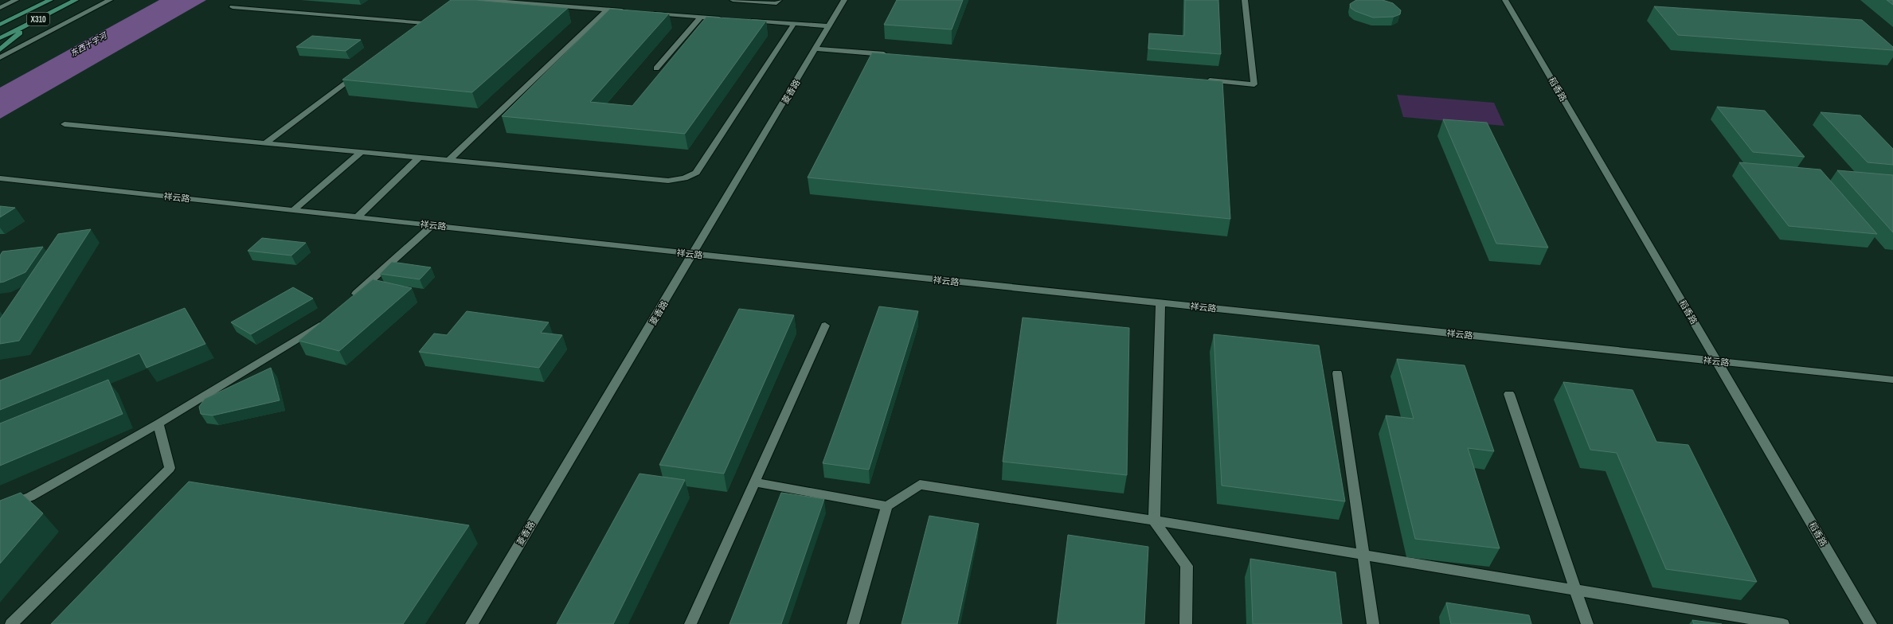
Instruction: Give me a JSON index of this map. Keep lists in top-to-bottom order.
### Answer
{
  "streets": {
    "main road": ["X310"],
    "street": ["稻香路", "菱香路", "祥云路"]
  },
  "crossings": [
    ["稻香路", "祥云路"],
    ["菱香路", "祥云路"]
  ],
  "water": ["东西十字河"]
}
